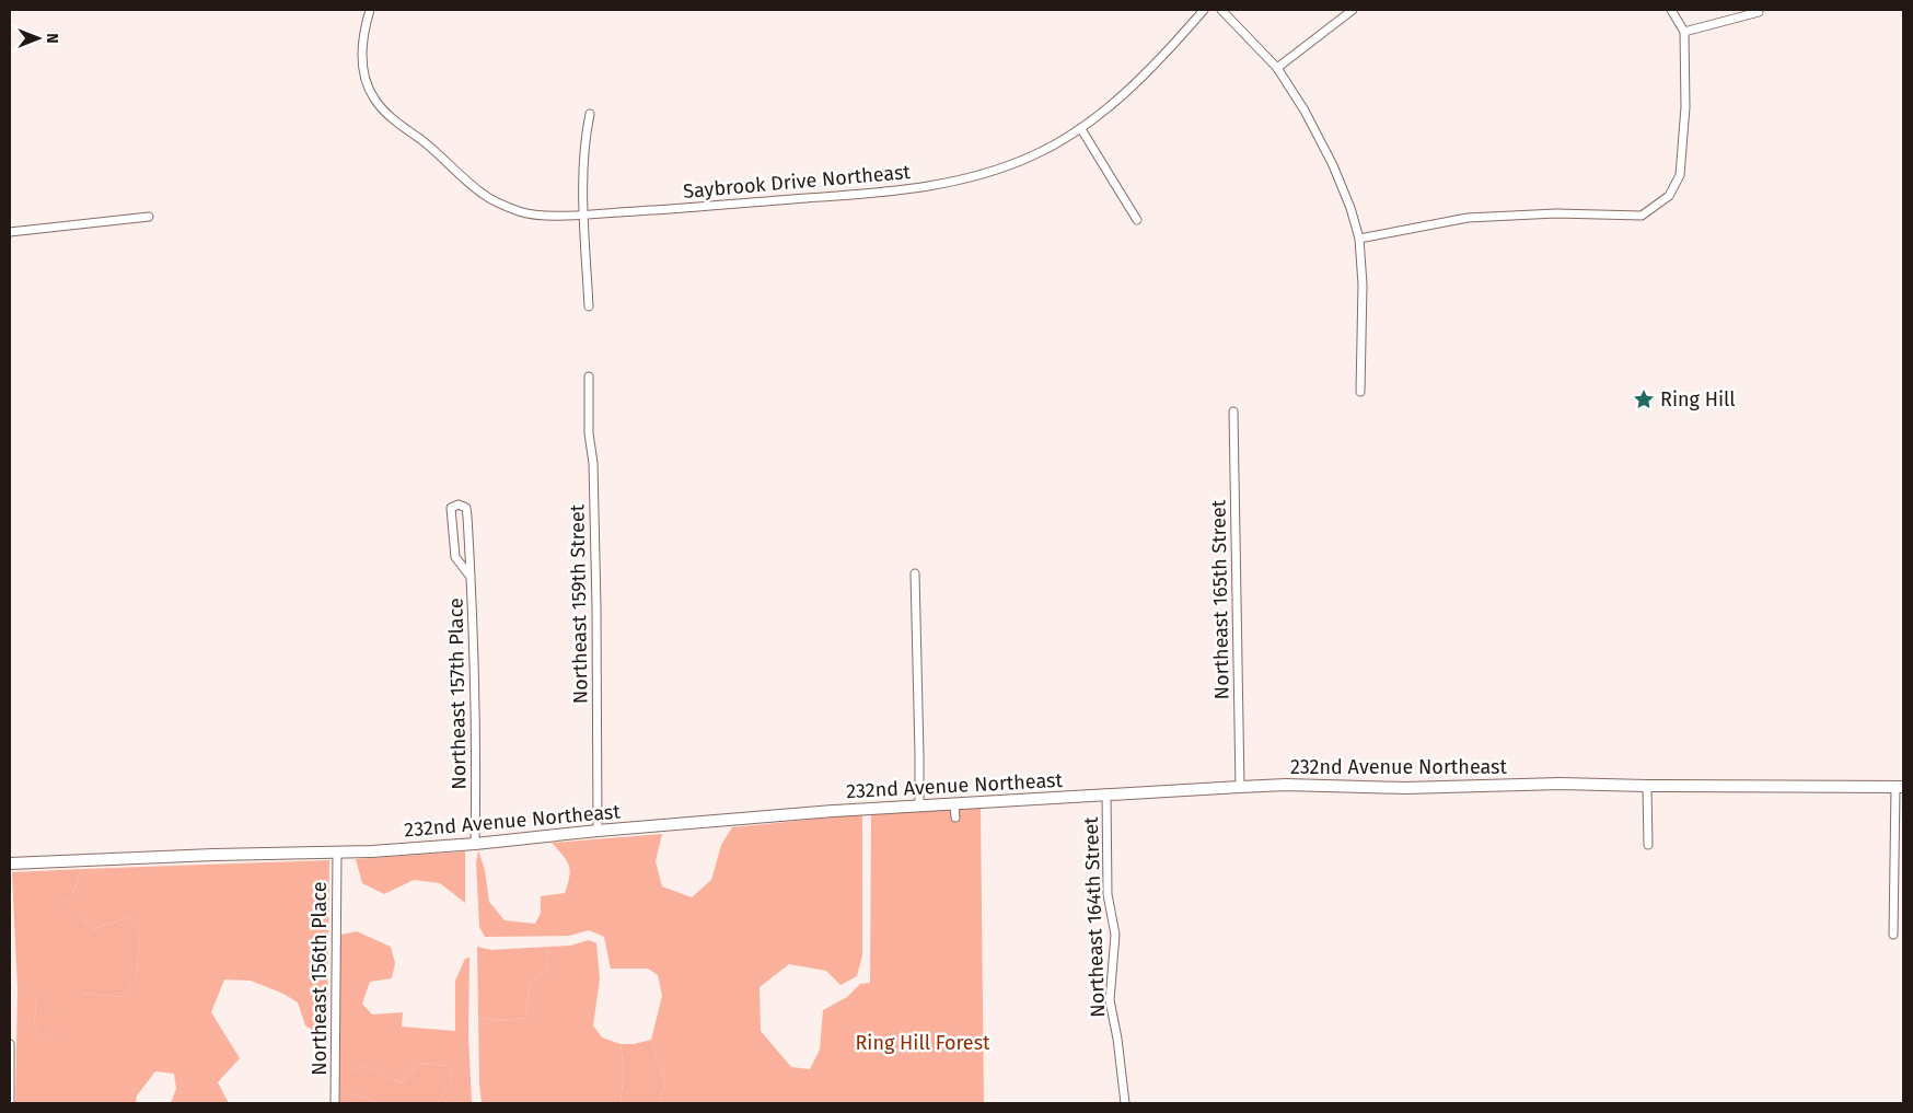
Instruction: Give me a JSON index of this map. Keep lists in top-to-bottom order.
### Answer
{
  "streets": {
    "street": [
      "Saybrook Drive Northeast",
      "Northeast 165th Street",
      "Northeast 159th Street",
      "Northeast 157th Place",
      "232nd Avenue Northeast",
      "Northeast 164th Street",
      "Northeast 156th Place"
    ]
  },
  "crossings": [
    ["Northeast 165th Street", "232nd Avenue Northeast"],
    ["Northeast 159th Street", "232nd Avenue Northeast"],
    ["Northeast 157th Place", "232nd Avenue Northeast"],
    ["232nd Avenue Northeast", "Northeast 164th Street"],
    ["232nd Avenue Northeast", "Northeast 156th Place"]
  ],
  "parks": ["Ring Hill Forest"],
  "places": {
    "place": ["Ring Hill"]
  },
  "north": "right"
}
